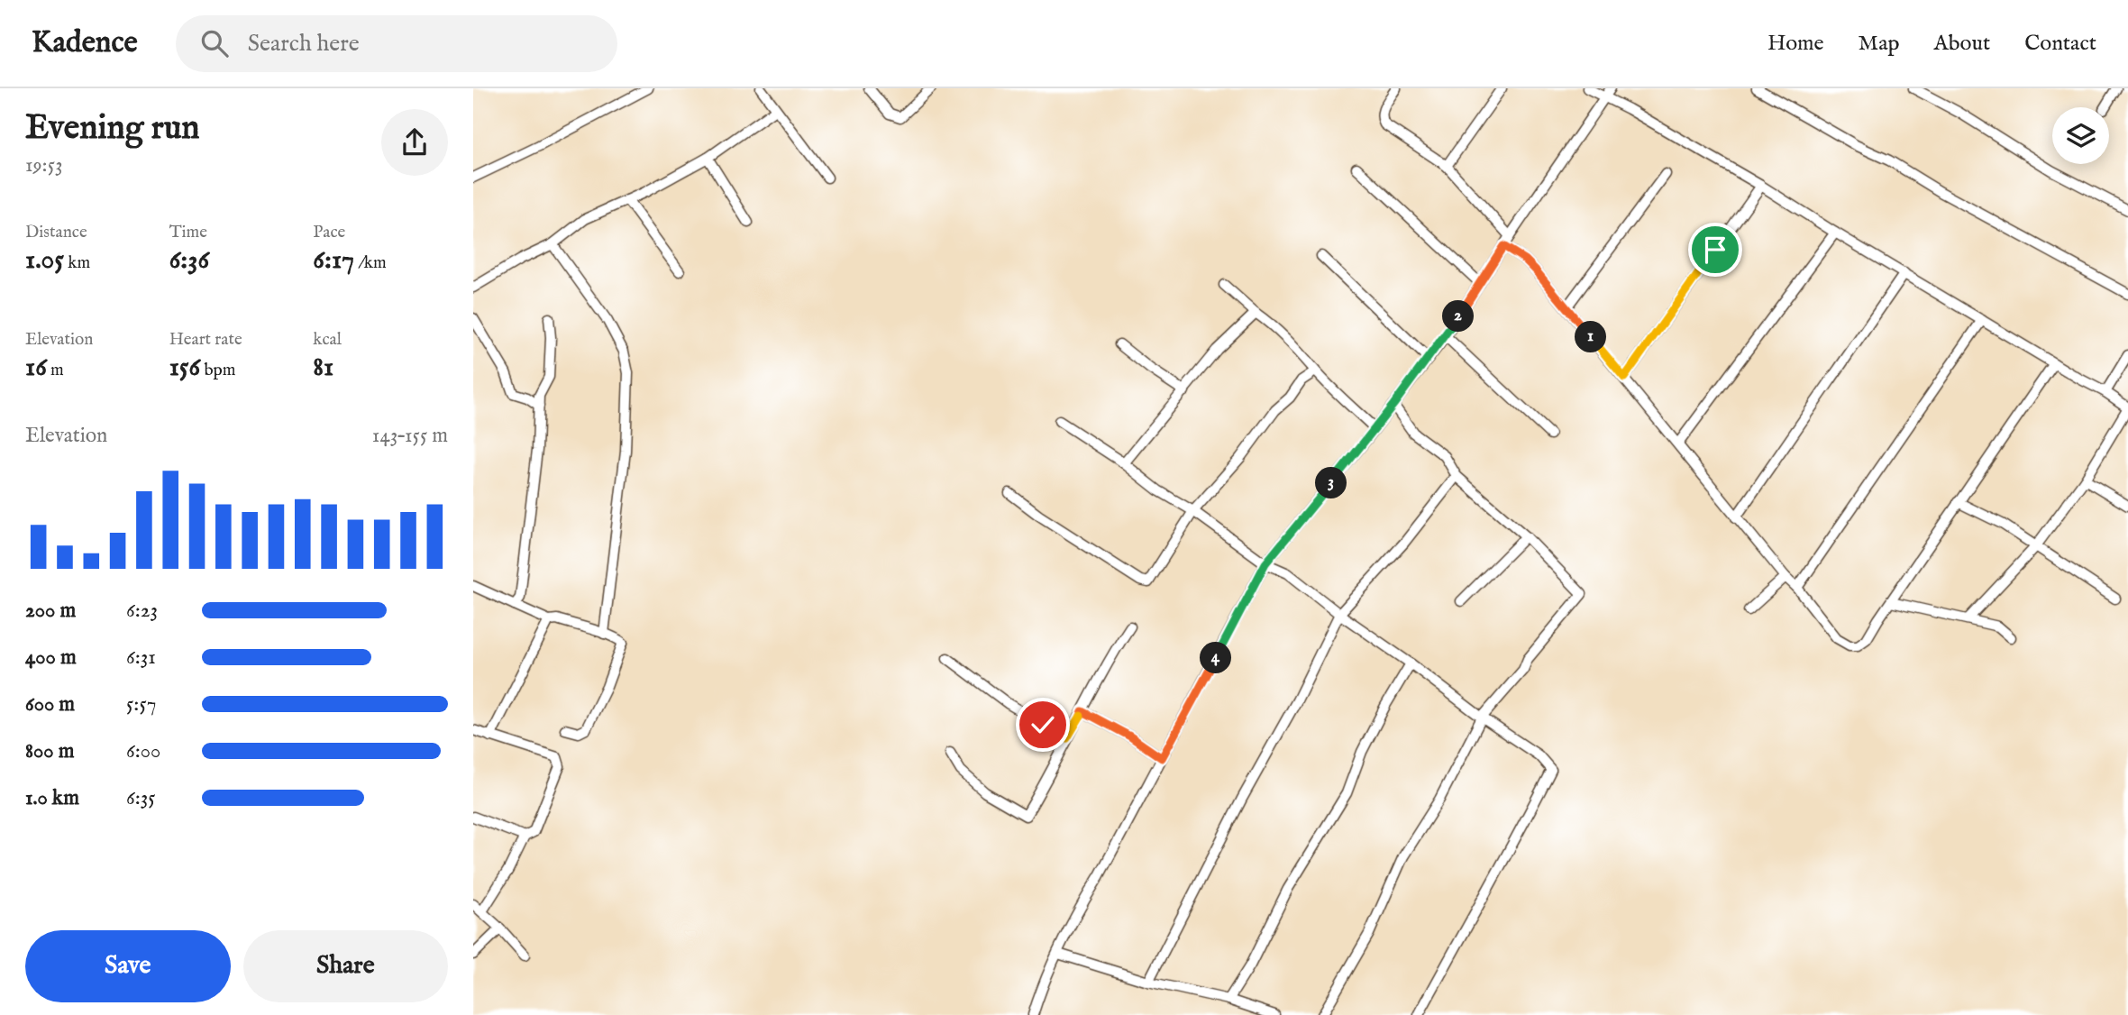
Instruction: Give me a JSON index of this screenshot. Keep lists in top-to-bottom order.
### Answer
{
  "page": {
    "header": "Kadence",
    "search": "Search here",
    "nav": [
      "Home",
      "Map",
      "About",
      "Contact"
    ],
    "heading": ["Evening run", "19:53"],
    "stats": [
      ["Distance", "1.05 km"],
      ["Time", "6:36"],
      ["Pace", "6:17 /km"],
      ["Elevation", "16 m"],
      ["Heart rate", "156 bpm"],
      ["kcal", "81"]
    ],
    "pins": [
      "2",
      "1",
      "3",
      "4"
    ],
    "chart": ["Elevation", "143–155 m"],
    "list": [
      {
        "name": "200 m",
        "note": "6:23"
      },
      {
        "name": "400 m",
        "note": "6:31"
      },
      {
        "name": "600 m",
        "note": "5:57"
      },
      {
        "name": "800 m",
        "note": "6:00"
      },
      {
        "name": "1.0 km",
        "note": "6:35"
      }
    ],
    "buttons": ["Save", "Share"]
  }
}
